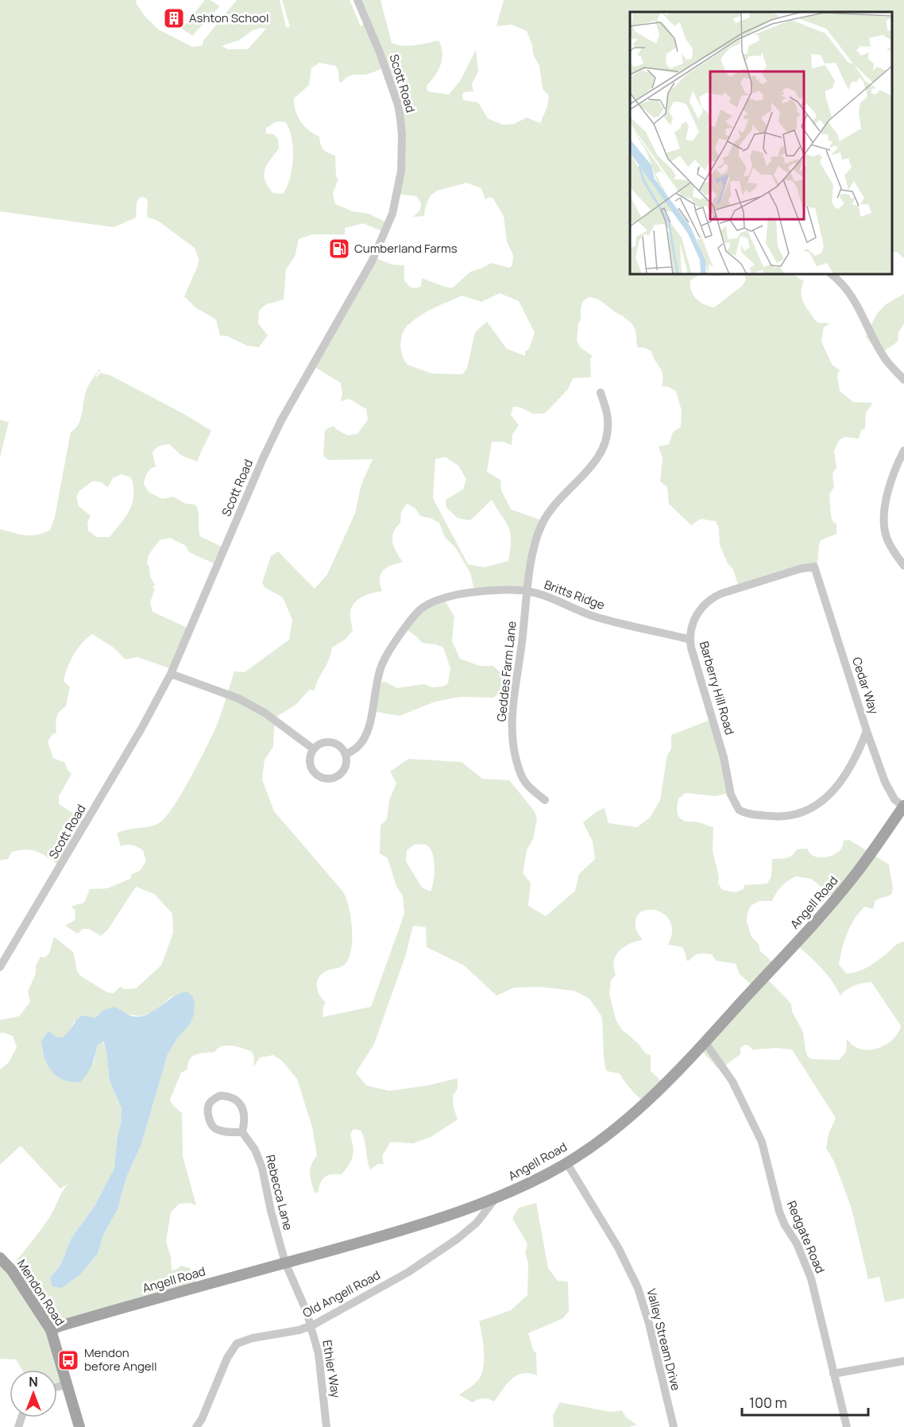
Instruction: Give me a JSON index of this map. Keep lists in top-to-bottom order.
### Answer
{
  "streets": {
    "main road": ["Angell Road", "Mendon Road"],
    "street": [
      "Scott Road",
      "Britts Ridge",
      "Geddes Farm Lane",
      "Cedar Way",
      "Barberry Hill Road",
      "Rebecca Lane",
      "Redgate Road",
      "Old Angell Road",
      "Valley Stream Drive",
      "Ethier Way"
    ]
  },
  "crossings": [
    ["Britts Ridge", "Geddes Farm Lane"],
    ["Britts Ridge", "Barberry Hill Road"],
    ["Cedar Way", "Barberry Hill Road"],
    ["Cedar Way", "Angell Road"],
    ["Angell Road", "Rebecca Lane"],
    ["Angell Road", "Redgate Road"],
    ["Angell Road", "Mendon Road"],
    ["Angell Road", "Old Angell Road"],
    ["Angell Road", "Valley Stream Drive"],
    ["Angell Road", "Ethier Way"],
    ["Rebecca Lane", "Ethier Way"],
    ["Old Angell Road", "Ethier Way"]
  ],
  "places": {
    "building": ["Ashton School"],
    "fuel station": ["Cumberland Farms"],
    "bus stop": ["Mendon before Angell"]
  },
  "scale_bar": "100 m",
  "north": "top"
}
